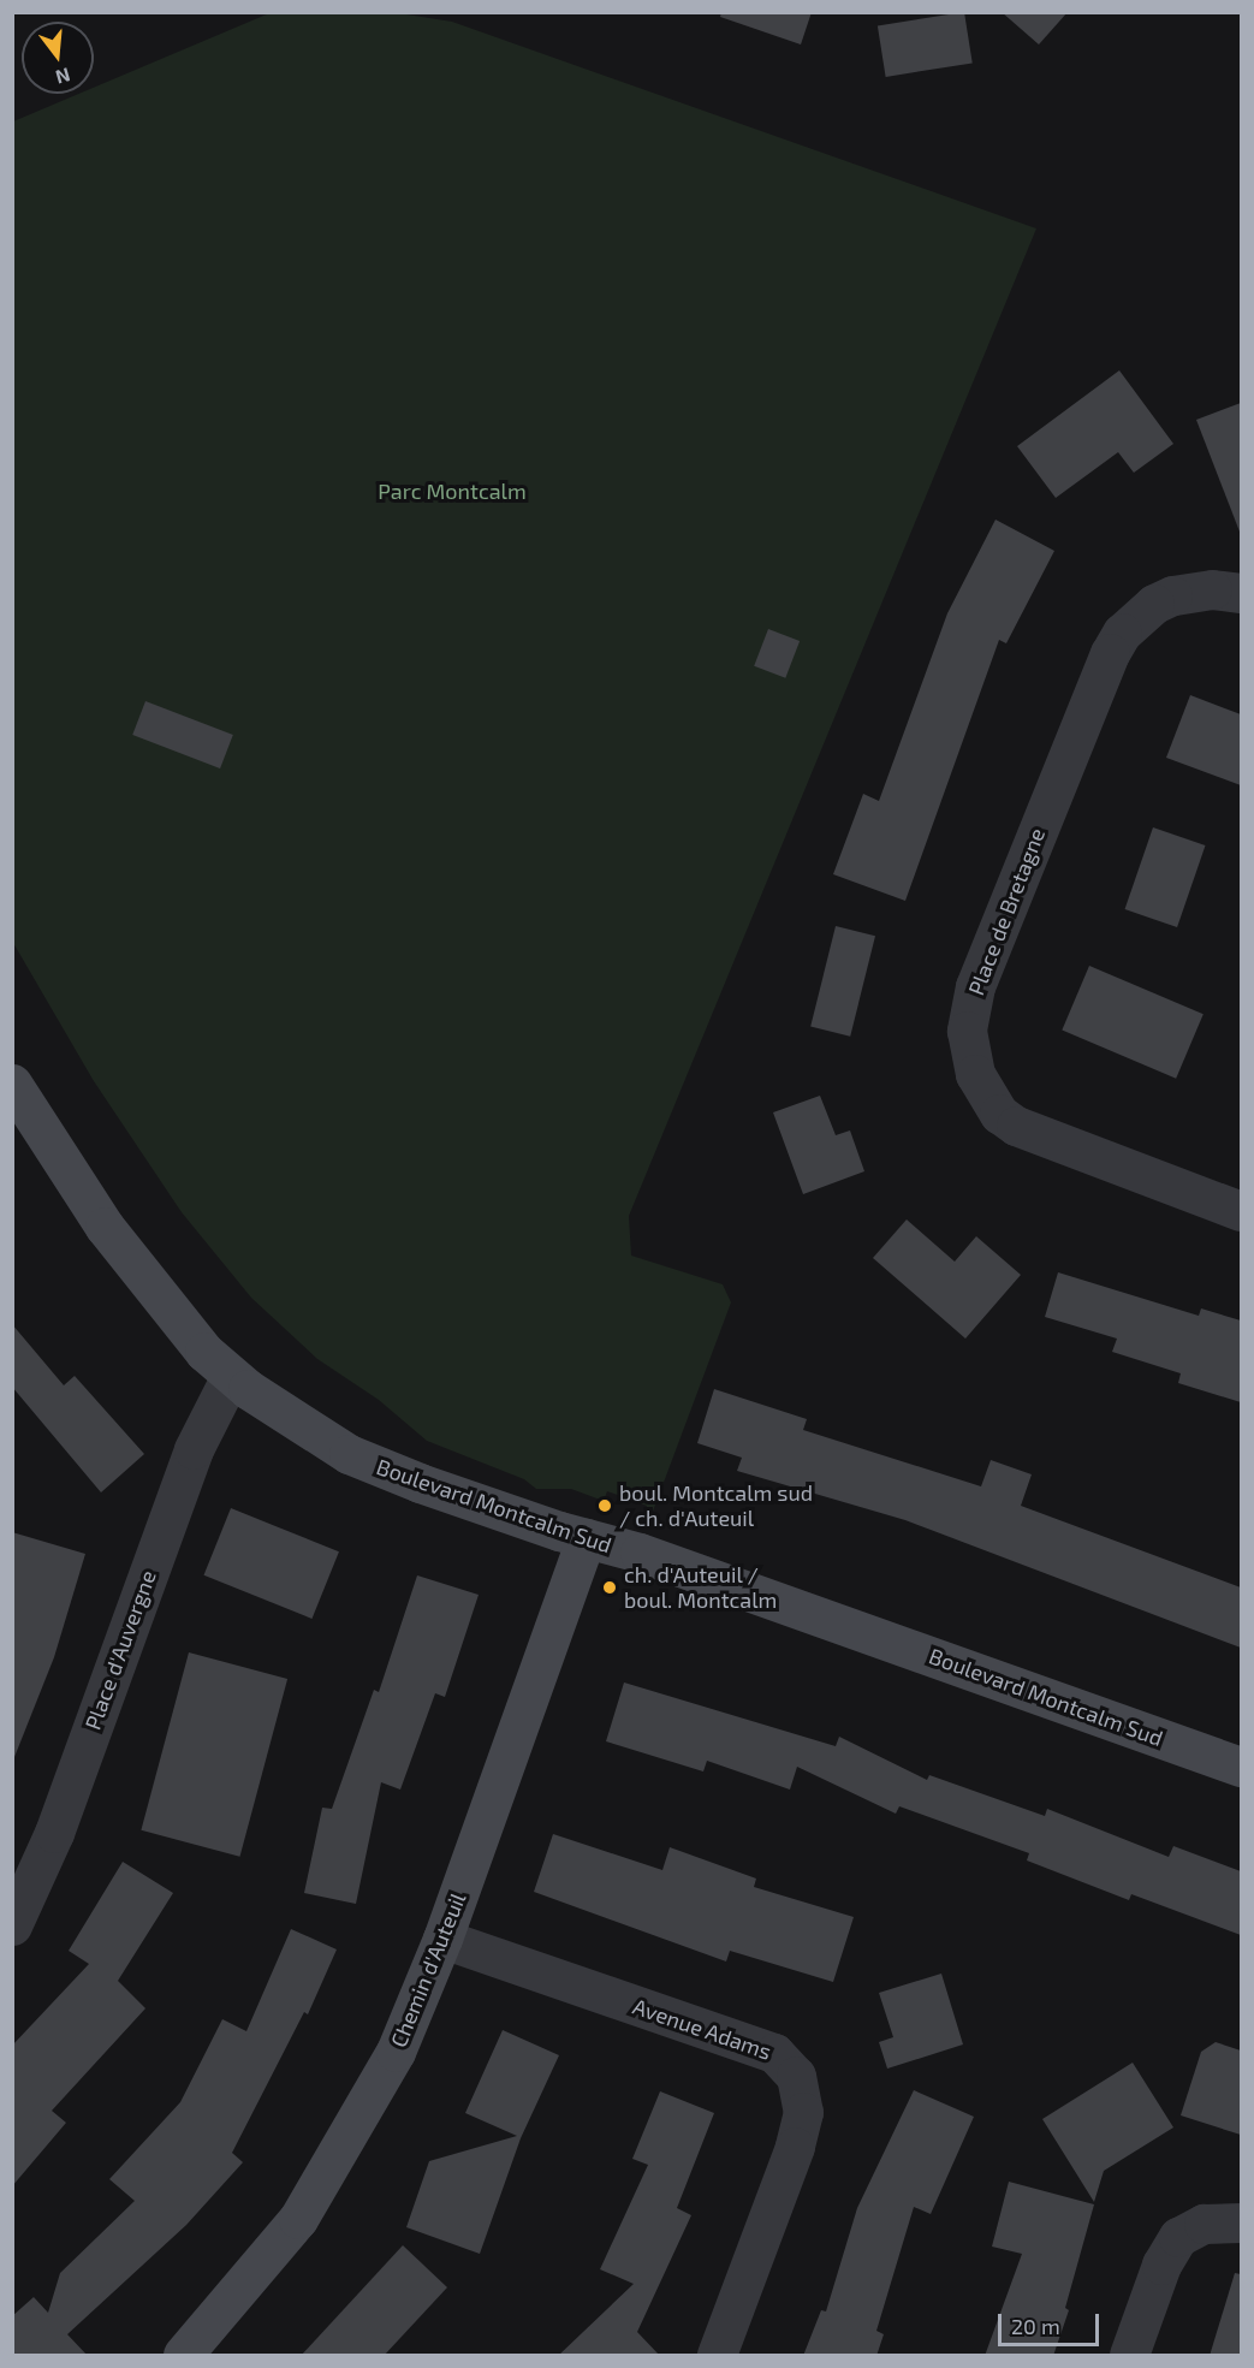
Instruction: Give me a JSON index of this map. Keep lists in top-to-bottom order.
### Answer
{
  "streets": {
    "street": [
      "Place de Bretagne",
      "Boulevard Montcalm Sud",
      "Place d'Auvergne",
      "Chemin d'Auteuil",
      "Avenue Adams"
    ]
  },
  "crossings": [
    ["Boulevard Montcalm Sud", "Place d'Auvergne"],
    ["Boulevard Montcalm Sud", "Chemin d'Auteuil"],
    ["Chemin d'Auteuil", "Avenue Adams"]
  ],
  "parks": ["Parc Montcalm"],
  "places": ["boul. Montcalm sud / ch. d'Auteuil", "ch. d'Auteuil / boul. Montcalm"],
  "scale_bar": "20 m",
  "north": "bottom"
}
